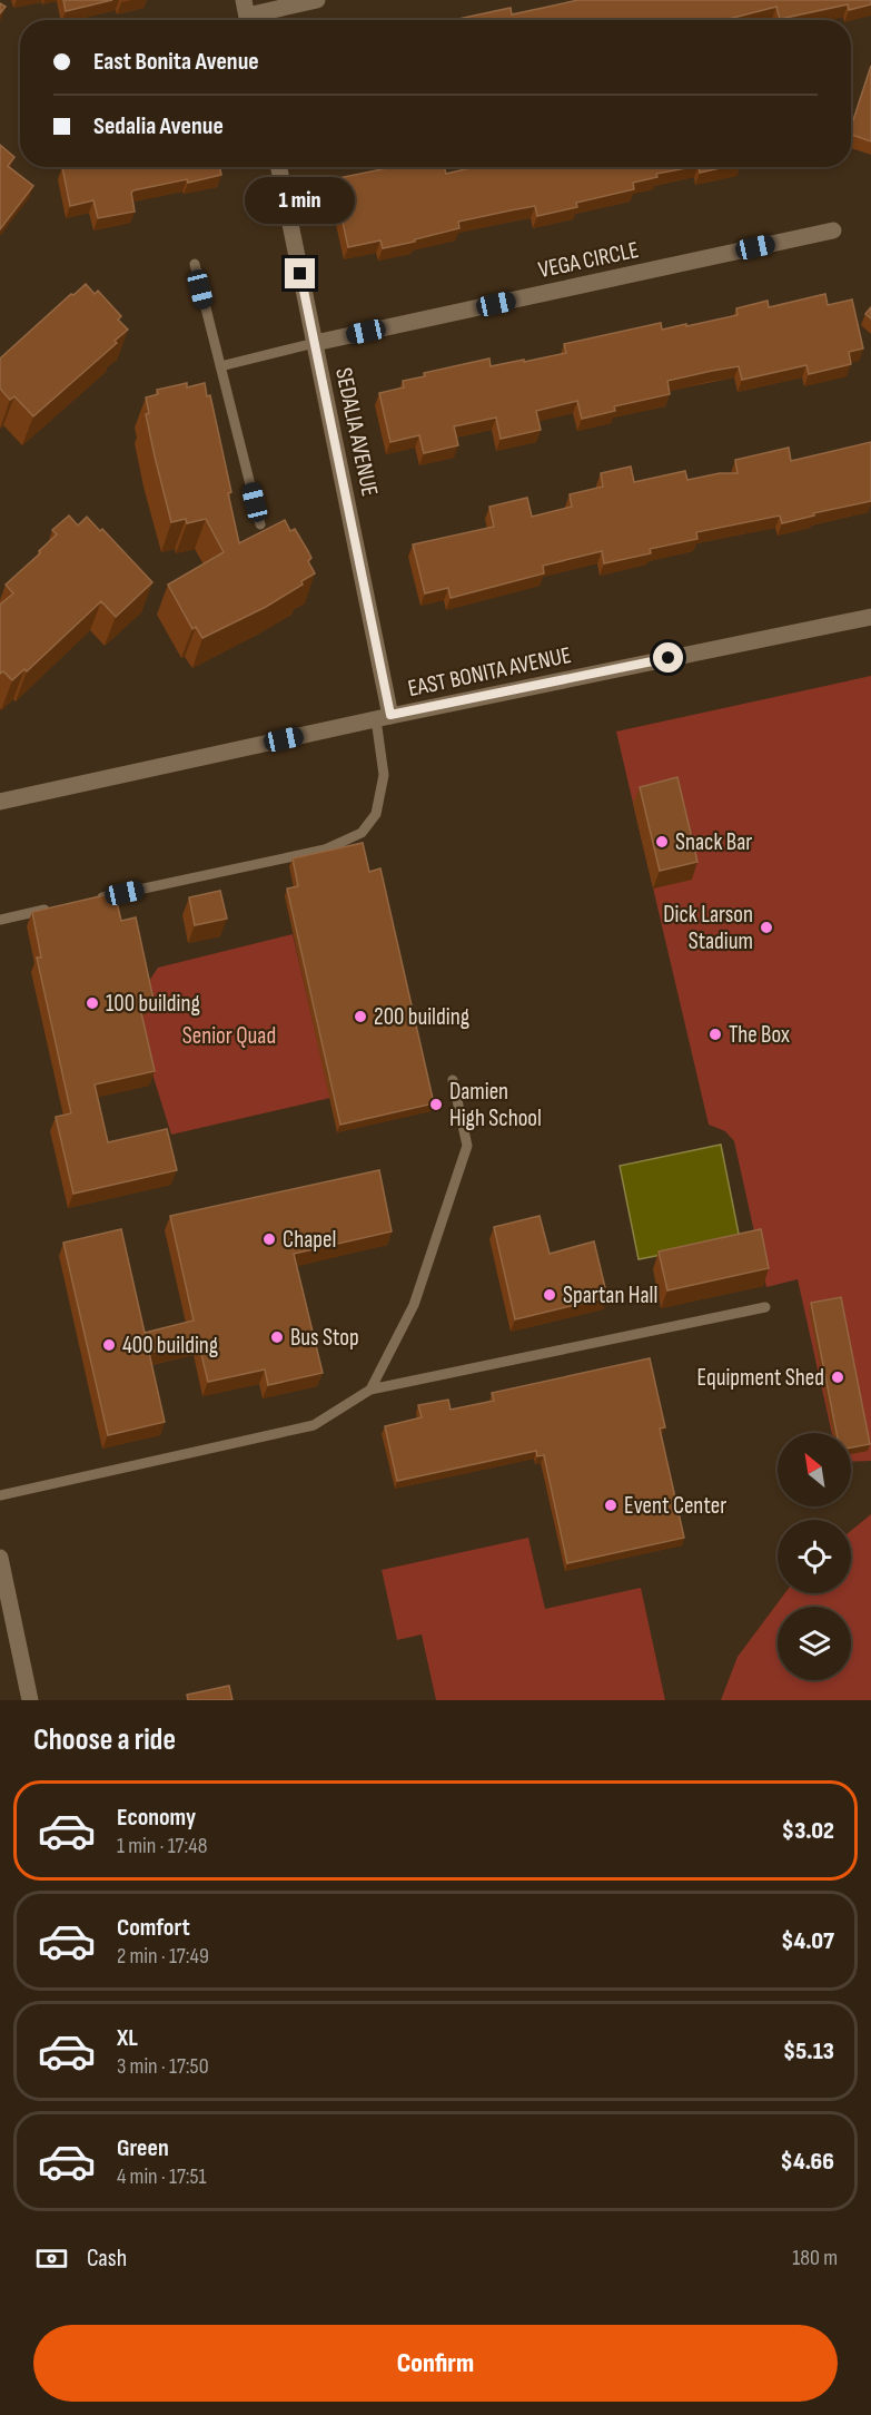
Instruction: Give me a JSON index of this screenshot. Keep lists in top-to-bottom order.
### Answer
{
  "streets": {
    "street": ["VEGA CIRCLE", "SEDALIA AVENUE", "EAST BONITA AVENUE"]
  },
  "crossings": [
    ["VEGA CIRCLE", "SEDALIA AVENUE"],
    ["SEDALIA AVENUE", "EAST BONITA AVENUE"]
  ],
  "parks": ["Senior Quad"],
  "places": [
    "Snack Bar",
    "Dick Larson Stadium",
    "100 building",
    "200 building",
    "The Box",
    "Damien High School",
    "Chapel",
    "Spartan Hall",
    "Bus Stop",
    "400 building",
    "Equipment Shed",
    "Event Center"
  ],
  "north": "top left",
  "page": {
    "banner": ["East Bonita Avenue", "Sedalia Avenue"],
    "bubble": "1 min",
    "heading": "Choose a ride",
    "list": [
      {
        "name": "Economy",
        "note": "1 min · 17:48",
        "value": "$3.02"
      },
      {
        "name": "Comfort",
        "note": "2 min · 17:49",
        "value": "$4.07"
      },
      {
        "name": "XL",
        "note": "3 min · 17:50",
        "value": "$5.13"
      },
      {
        "name": "Green",
        "note": "4 min · 17:51",
        "value": "$4.66"
      }
    ],
    "pay": ["Cash", "180 m"],
    "buttons": "Confirm"
  }
}
